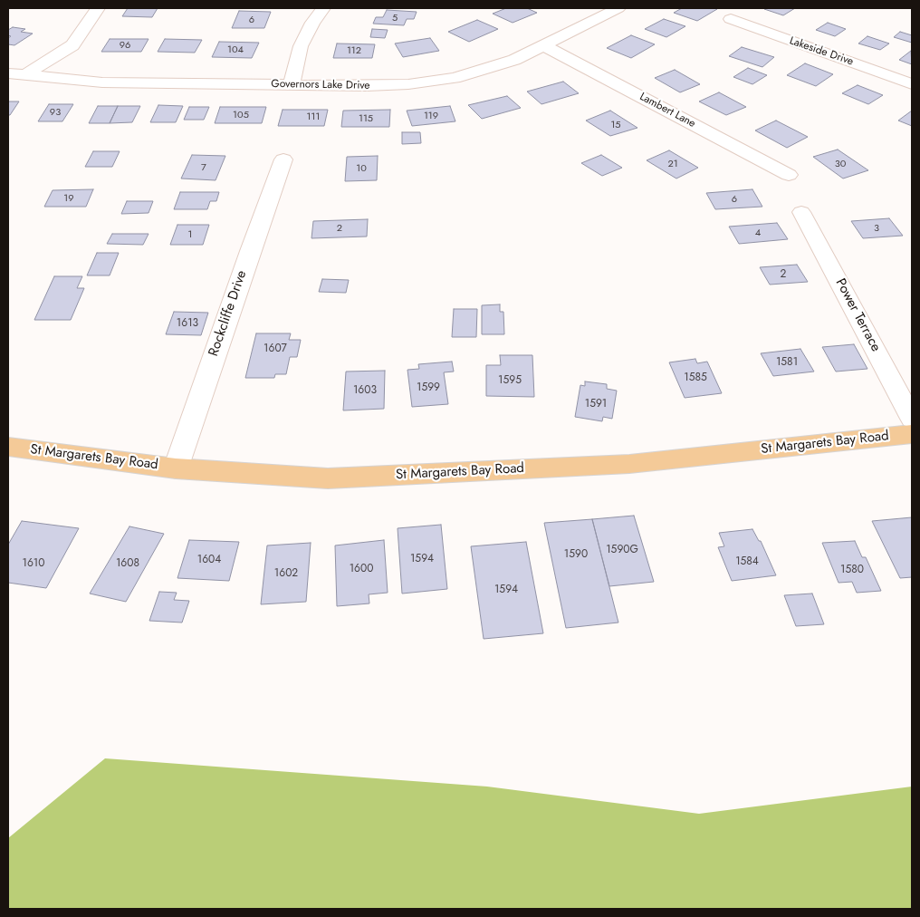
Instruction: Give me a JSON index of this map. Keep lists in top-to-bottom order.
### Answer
{
  "streets": {
    "main road": ["St Margarets Bay Road"],
    "street": [
      "Lakeside Drive",
      "Governors Lake Drive",
      "Lambert Lane",
      "Rockcliffe Drive",
      "Power Terrace"
    ]
  },
  "crossings": [
    ["Governors Lake Drive", "Lambert Lane"],
    ["Rockcliffe Drive", "St Margarets Bay Road"]
  ],
  "house_numbers": [
    "5",
    "6",
    "96",
    "104",
    "112",
    "93",
    "105",
    "119",
    "111",
    "115",
    "15",
    "21",
    "30",
    "7",
    "10",
    "19",
    "6",
    "2",
    "3",
    "4",
    "1",
    "2",
    "1613",
    "1607",
    "1581",
    "1585",
    "1595",
    "1599",
    "1603",
    "1591",
    "1590G",
    "1590",
    "1594",
    "1604",
    "1584",
    "1610",
    "1608",
    "1600",
    "1580",
    "1602",
    "1594"
  ]
}
